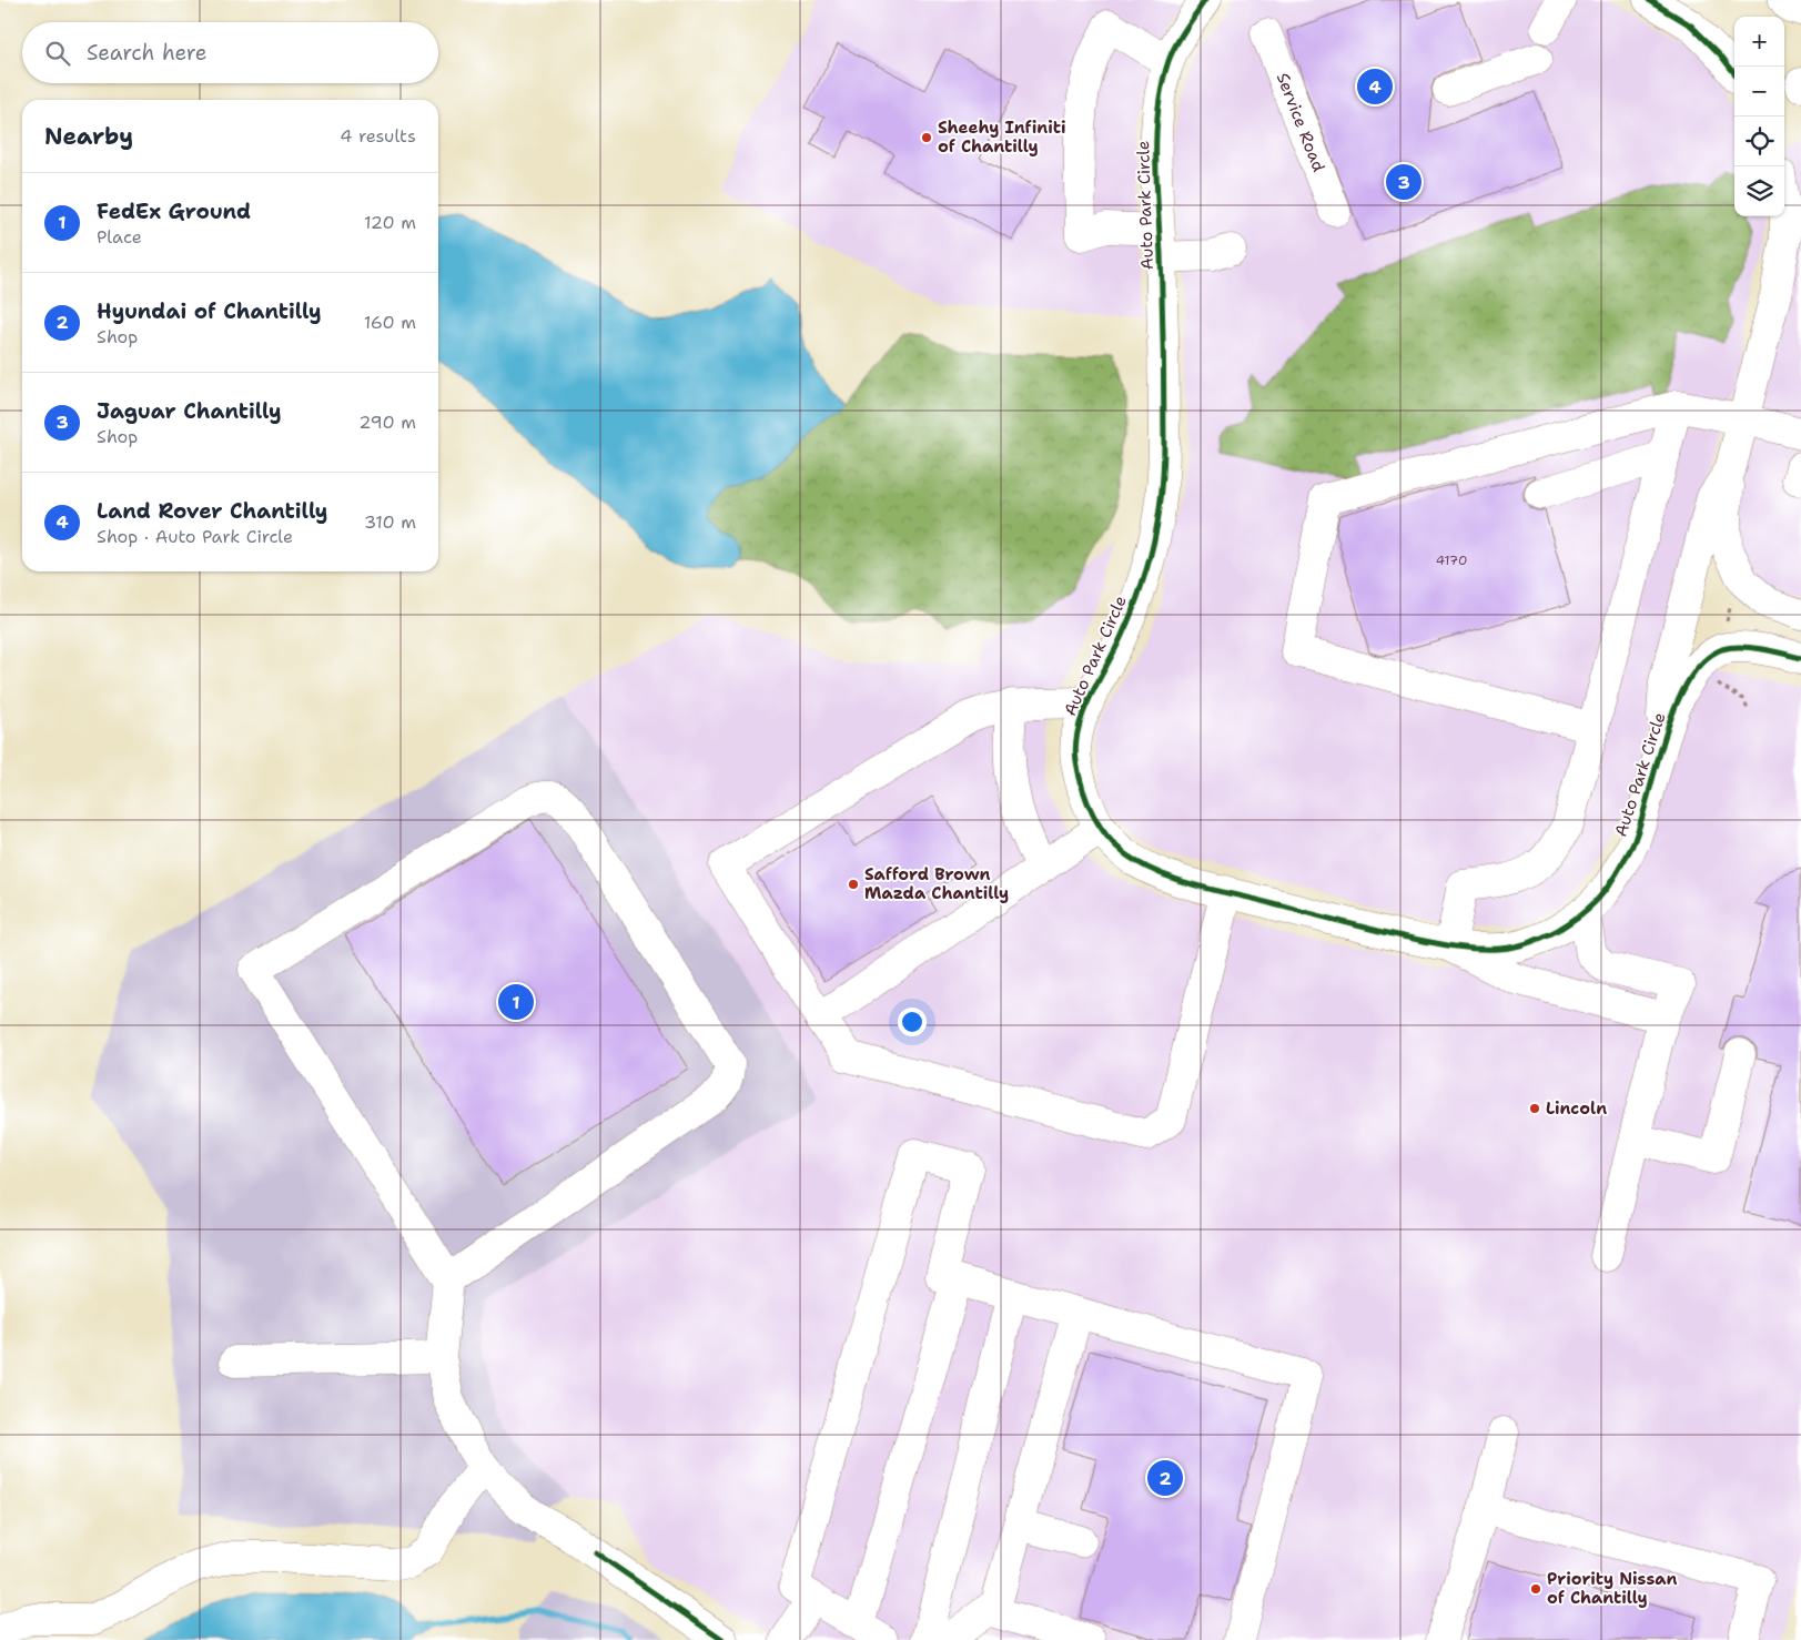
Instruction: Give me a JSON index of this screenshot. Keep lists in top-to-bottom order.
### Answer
{
  "streets": {
    "street": ["Service Road", "Auto Park Circle"]
  },
  "places": [
    "Sheehy Infiniti of Chantilly",
    "Safford Brown Mazda Chantilly",
    "Lincoln",
    "Priority Nissan of Chantilly"
  ],
  "house_numbers": ["4170"],
  "page": {
    "map_buttons": ["+", "−"],
    "search": "Search here",
    "pins": [
      "4",
      "3",
      "1",
      "2"
    ],
    "heading": ["Nearby", "4 results"],
    "list": [
      {
        "mark": "1",
        "name": "FedEx Ground",
        "note": "Place",
        "value": "120 m"
      },
      {
        "mark": "2",
        "name": "Hyundai of Chantilly",
        "note": "Shop",
        "value": "160 m"
      },
      {
        "mark": "3",
        "name": "Jaguar Chantilly",
        "note": "Shop",
        "value": "290 m"
      },
      {
        "mark": "4",
        "name": "Land Rover Chantilly",
        "note": "Shop · Auto Park Circle",
        "value": "310 m"
      }
    ]
  }
}
